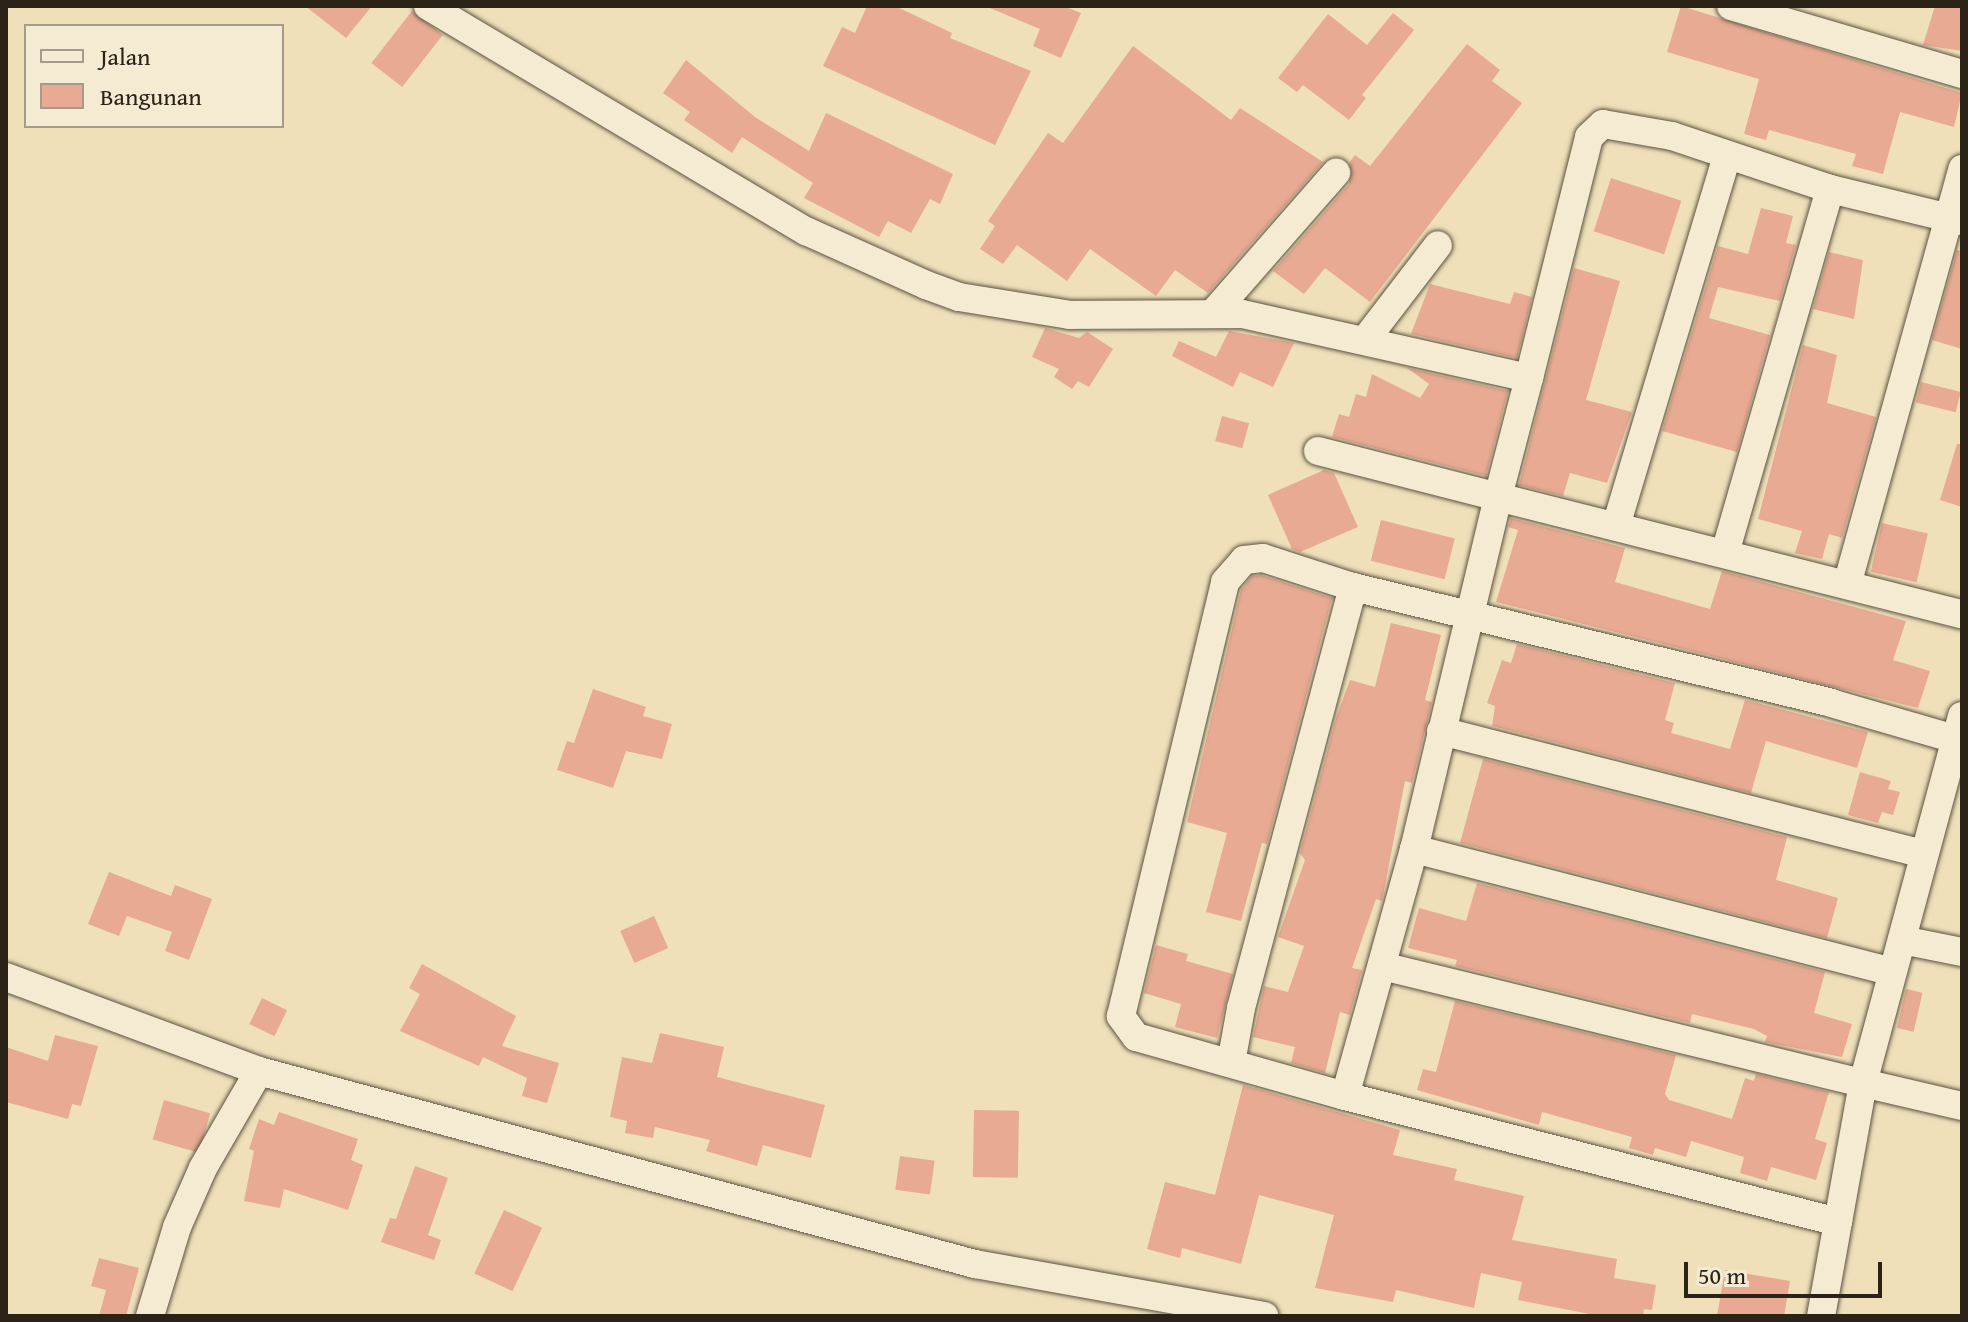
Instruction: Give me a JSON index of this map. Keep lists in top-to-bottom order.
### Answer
{
  "legend": ["Jalan", "Bangunan"],
  "scale_bar": "50 m"
}
